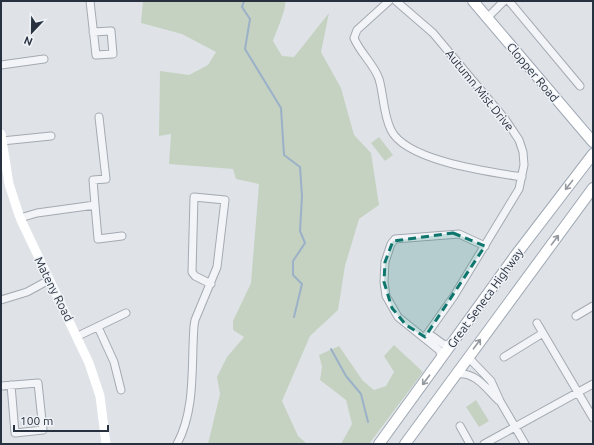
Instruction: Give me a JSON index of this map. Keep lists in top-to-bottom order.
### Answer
{
  "streets": {
    "main road": ["Clopper Road", "Great Seneca Highway"],
    "street": ["Autumn Mist Drive", "Mateny Road"]
  },
  "scale_bar": "100 m",
  "north": "bottom"
}
